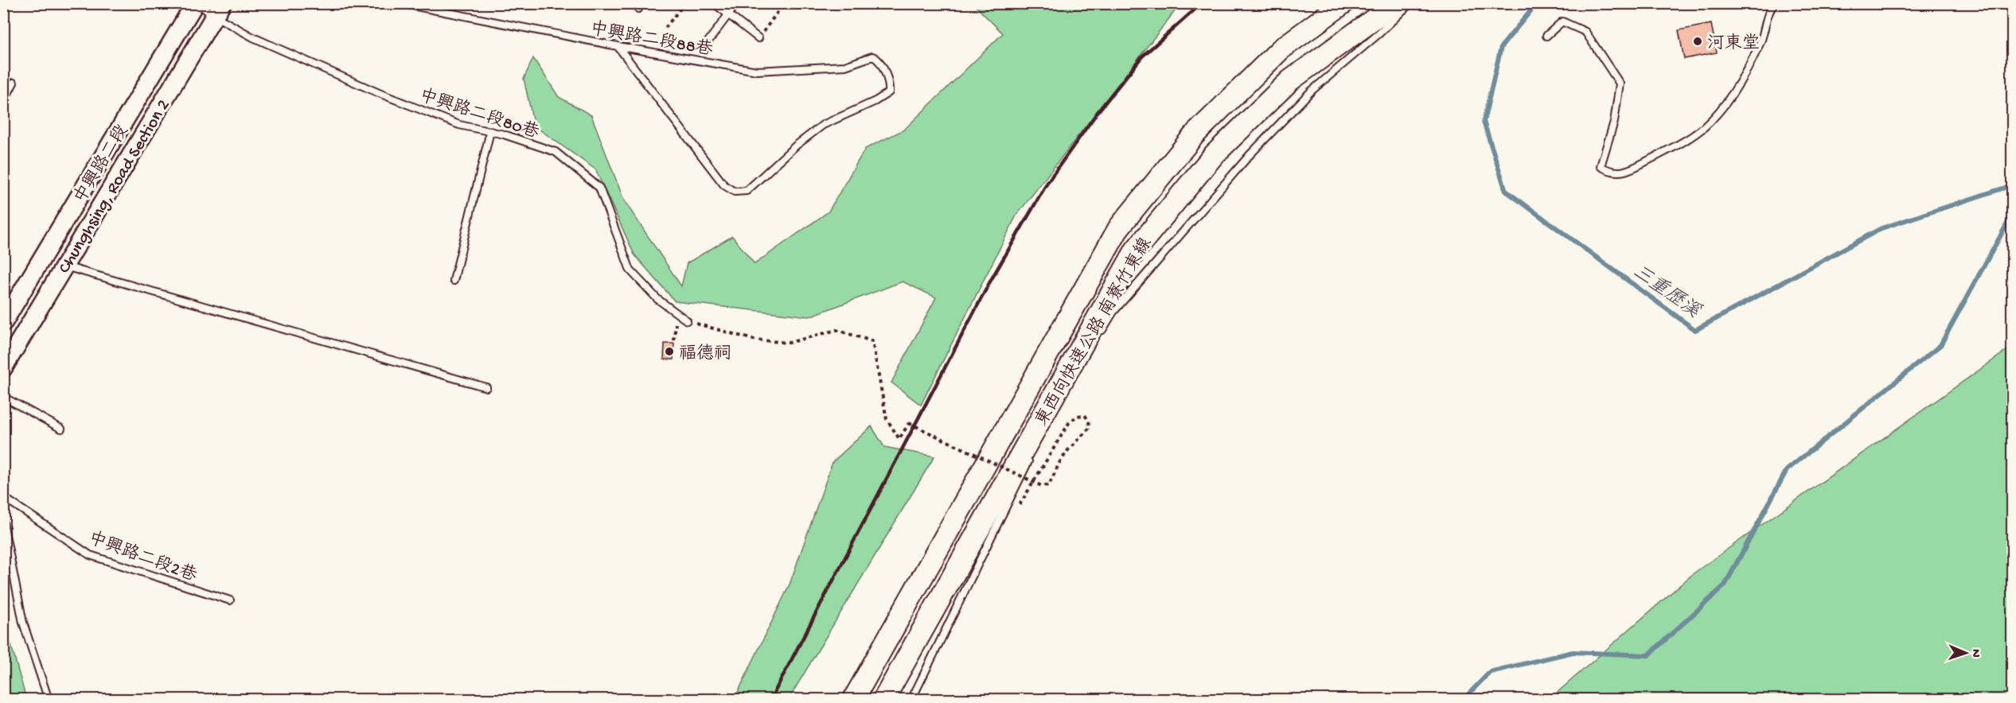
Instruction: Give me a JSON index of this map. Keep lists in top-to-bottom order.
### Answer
{
  "streets": {
    "highway": ["東西向快速公路 南寮竹東線"],
    "main road": ["中興路二段", "Chunghsing, Road Section 2"],
    "lane": ["中興路二段88巷", "中興路二段80巷", "中興路二段2巷"]
  },
  "crossings": [
    ["中興路二段80巷", "中興路二段"],
    ["中興路二段80巷", "Chunghsing, Road Section 2"]
  ],
  "water": ["三重歷溪"],
  "places": ["河東堂", "福德祠"],
  "north": "right"
}
